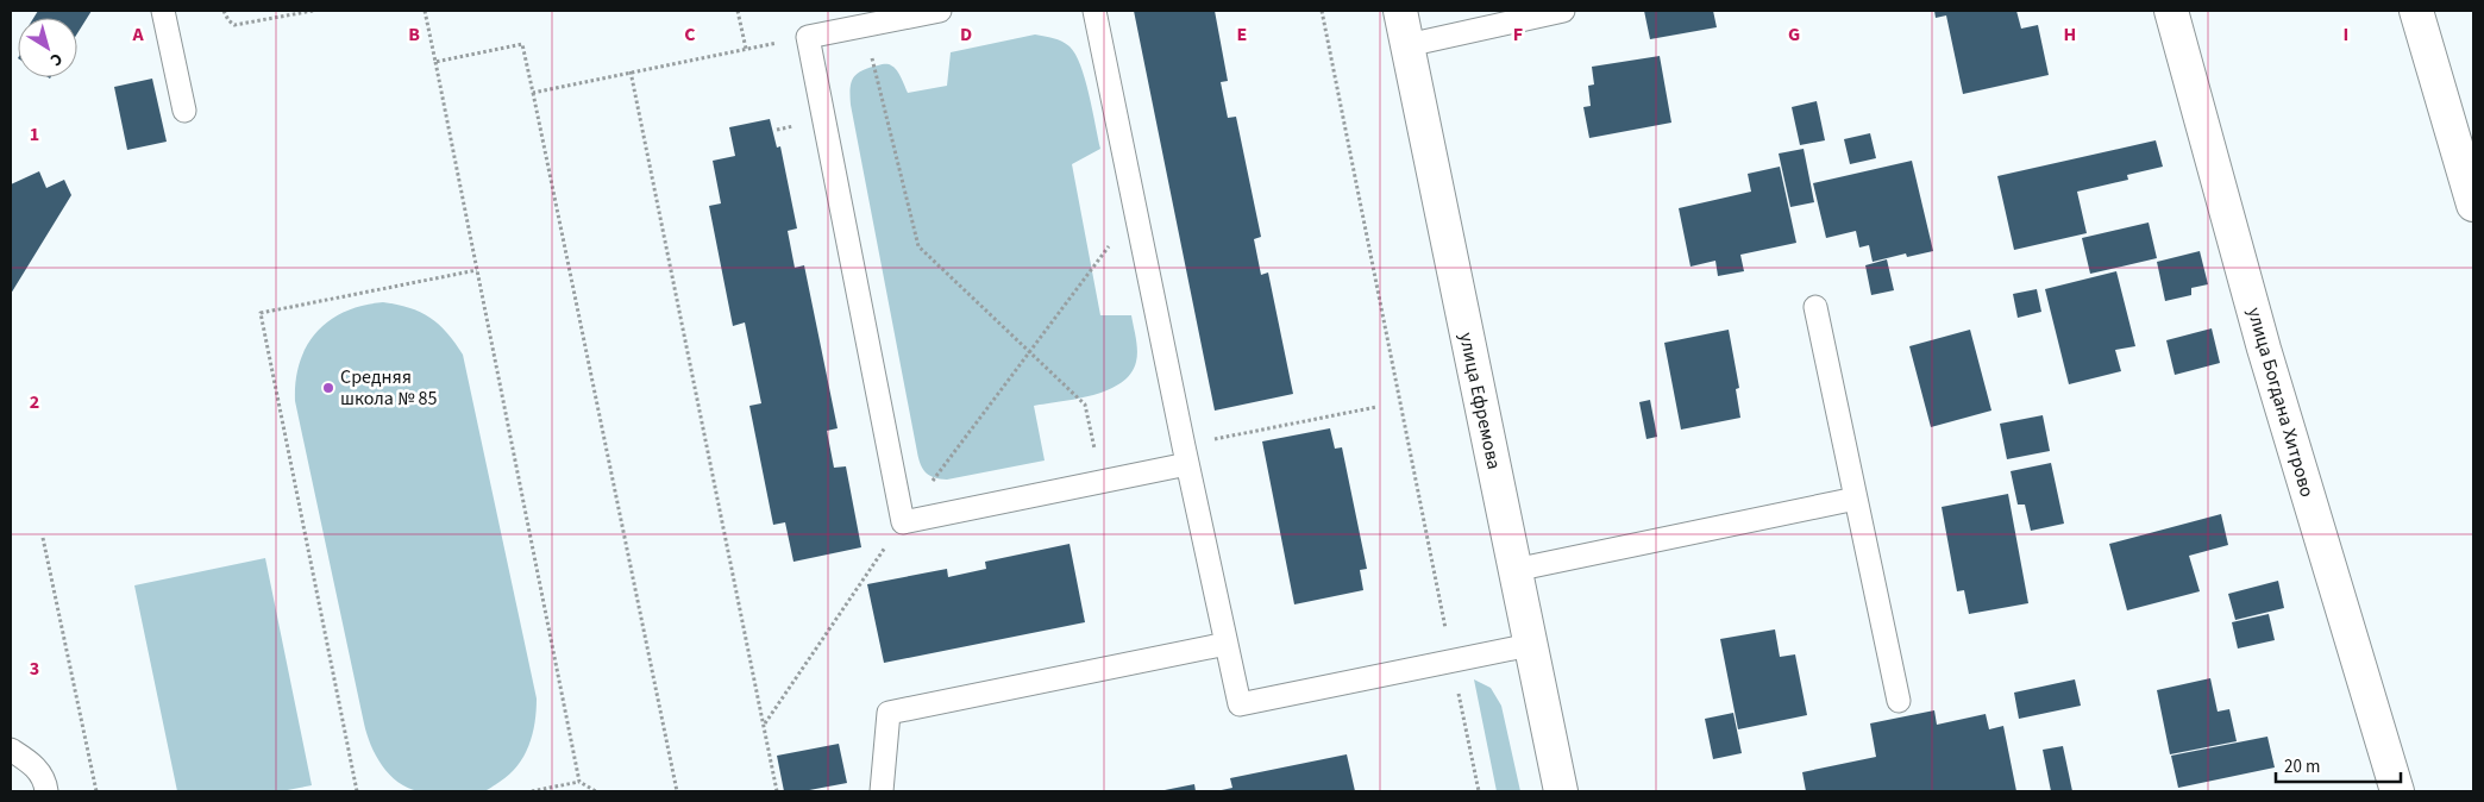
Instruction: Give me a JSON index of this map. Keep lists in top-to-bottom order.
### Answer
{
  "streets": {
    "street": ["улица Ефремова", "улица Богдана Хитрово"]
  },
  "places": ["Средняя школа № 85"],
  "scale_bar": "20 m",
  "north": "bottom right",
  "grid": {
    "columns": [
      "A",
      "B",
      "C",
      "D",
      "E",
      "F",
      "G",
      "H",
      "I"
    ],
    "rows": ["1", "2", "3"]
  }
}
